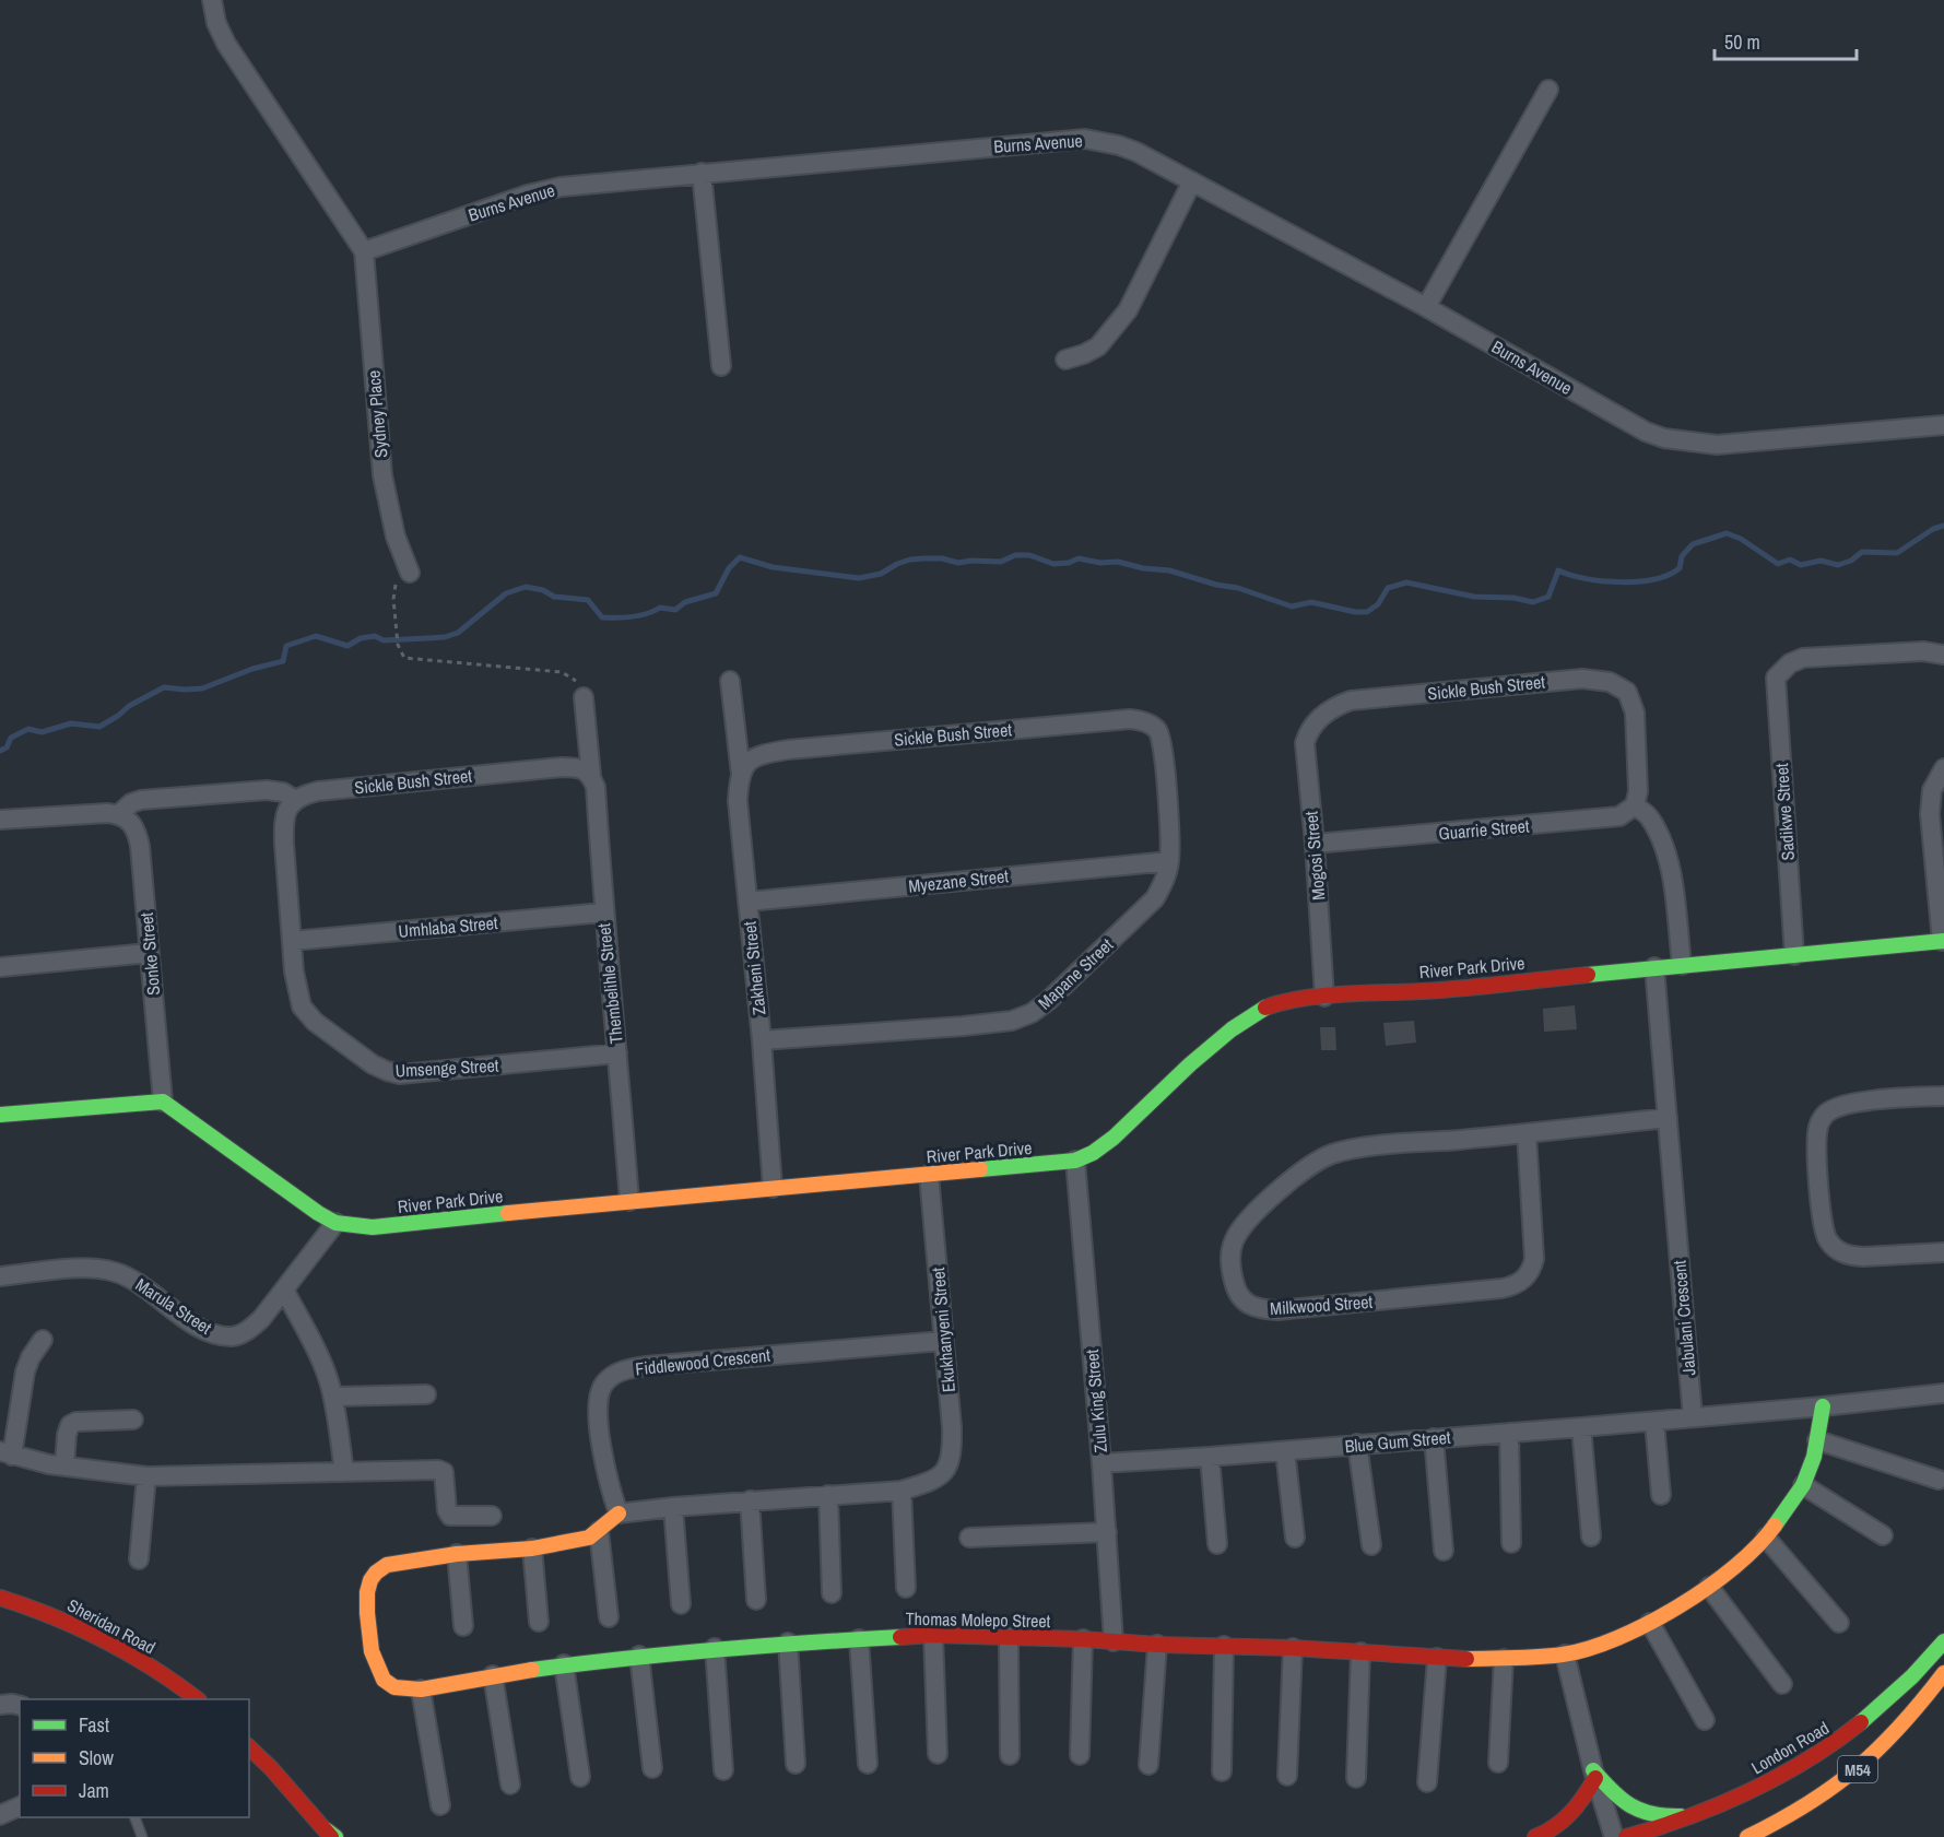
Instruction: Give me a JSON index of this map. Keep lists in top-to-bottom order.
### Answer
{
  "streets": {
    "street": [
      "Burns Avenue",
      "Sydney Place",
      "Sickle Bush Street",
      "Sadikwe Street",
      "Guarrie Street",
      "Mogosi Street",
      "Myezane Street",
      "Umhlaba Street",
      "Sonke Street",
      "River Park Drive",
      "Zakheni Street",
      "Mapane Street",
      "Thembelihle Street",
      "Umsenge Street",
      "Milkwood Street",
      "Marula Street",
      "Jabulani Crescent",
      "Ekukhanyeni Street",
      "Fiddlewood Crescent",
      "Zulu King Street",
      "Blue Gum Street",
      "Thomas Molepo Street",
      "Sheridan Road",
      "London Road",
      "M54"
    ]
  },
  "crossings": [
    ["Burns Avenue", "Sydney Place"],
    ["Sickle Bush Street", "Guarrie Street"],
    ["Sickle Bush Street", "Mogosi Street"],
    ["Sickle Bush Street", "Zakheni Street"],
    ["Sickle Bush Street", "Mapane Street"],
    ["Sickle Bush Street", "Thembelihle Street"],
    ["Sickle Bush Street", "Umsenge Street"],
    ["Sadikwe Street", "River Park Drive"],
    ["Guarrie Street", "Mogosi Street"],
    ["Mogosi Street", "River Park Drive"],
    ["Myezane Street", "Zakheni Street"],
    ["Myezane Street", "Mapane Street"],
    ["Umhlaba Street", "Thembelihle Street"],
    ["Umhlaba Street", "Umsenge Street"],
    ["Sonke Street", "River Park Drive"],
    ["River Park Drive", "Zakheni Street"],
    ["River Park Drive", "Thembelihle Street"],
    ["River Park Drive", "Marula Street"],
    ["River Park Drive", "Jabulani Crescent"],
    ["River Park Drive", "Ekukhanyeni Street"],
    ["River Park Drive", "Zulu King Street"],
    ["Zakheni Street", "Mapane Street"],
    ["Thembelihle Street", "Umsenge Street"],
    ["Milkwood Street", "Jabulani Crescent"],
    ["Jabulani Crescent", "Blue Gum Street"],
    ["Ekukhanyeni Street", "Fiddlewood Crescent"],
    ["Fiddlewood Crescent", "Thomas Molepo Street"],
    ["Zulu King Street", "Blue Gum Street"],
    ["Zulu King Street", "Thomas Molepo Street"]
  ],
  "legend": ["Fast", "Slow", "Jam"],
  "scale_bar": "50 m"
}
